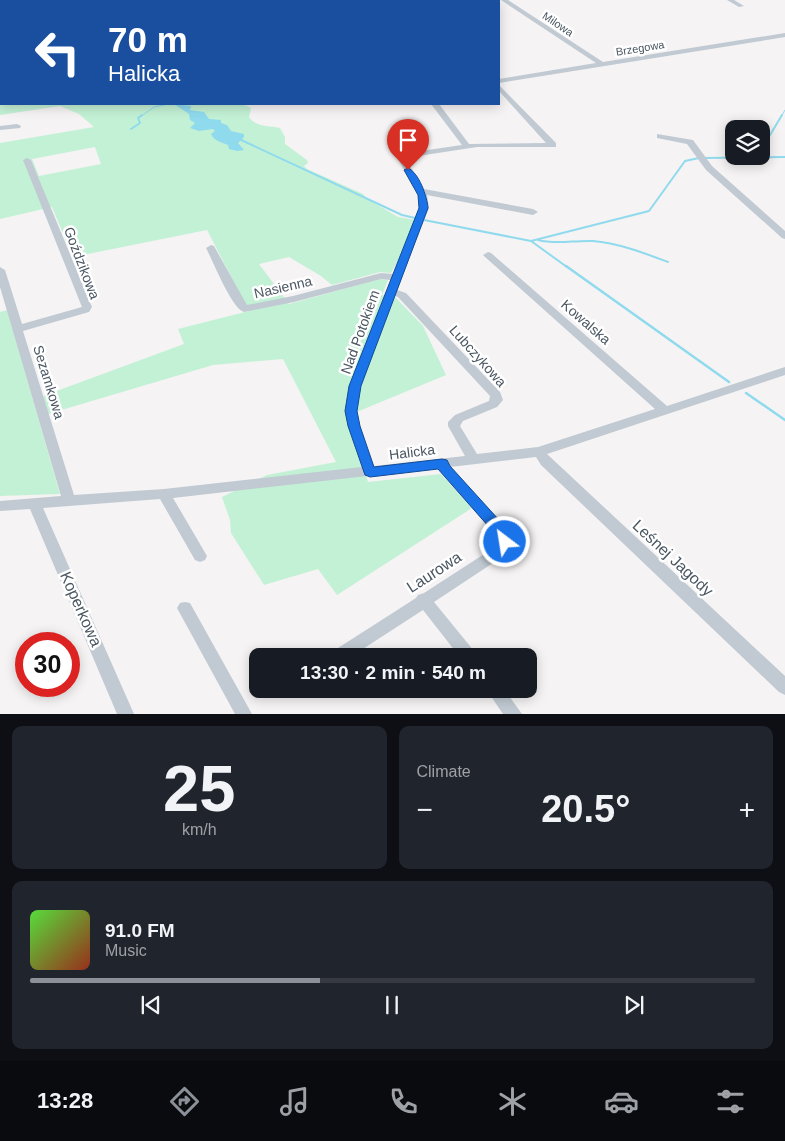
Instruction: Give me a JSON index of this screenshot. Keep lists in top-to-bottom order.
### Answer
{
  "streets": {
    "street": [
      "Milowa",
      "Brzegowa",
      "Goździkowa",
      "Nasienna",
      "Kowalska",
      "Nad Potokiem",
      "Lubczykowa",
      "Sezamkowa",
      "Halicka",
      "Leśnej Jagody",
      "Laurowa",
      "Koperkowa"
    ]
  },
  "crossings": [
    ["Milowa", "Brzegowa"],
    ["Goździkowa", "Sezamkowa"],
    ["Nasienna", "Nad Potokiem"],
    ["Kowalska", "Halicka"],
    ["Nad Potokiem", "Lubczykowa"],
    ["Nad Potokiem", "Halicka"],
    ["Lubczykowa", "Halicka"],
    ["Sezamkowa", "Halicka"],
    ["Halicka", "Leśnej Jagody"],
    ["Halicka", "Laurowa"],
    ["Halicka", "Koperkowa"]
  ],
  "page": {
    "turn": ["70 m", "Halicka"],
    "limit": "30",
    "trip": "13:30 · 2 min · 540 m",
    "tile": [
      ["25", "km/h"],
      "Climate"
    ],
    "heat": ["−", "20.5°", "+"],
    "song": ["91.0 FM", "Music"],
    "tabs": "13:28"
  }
}
